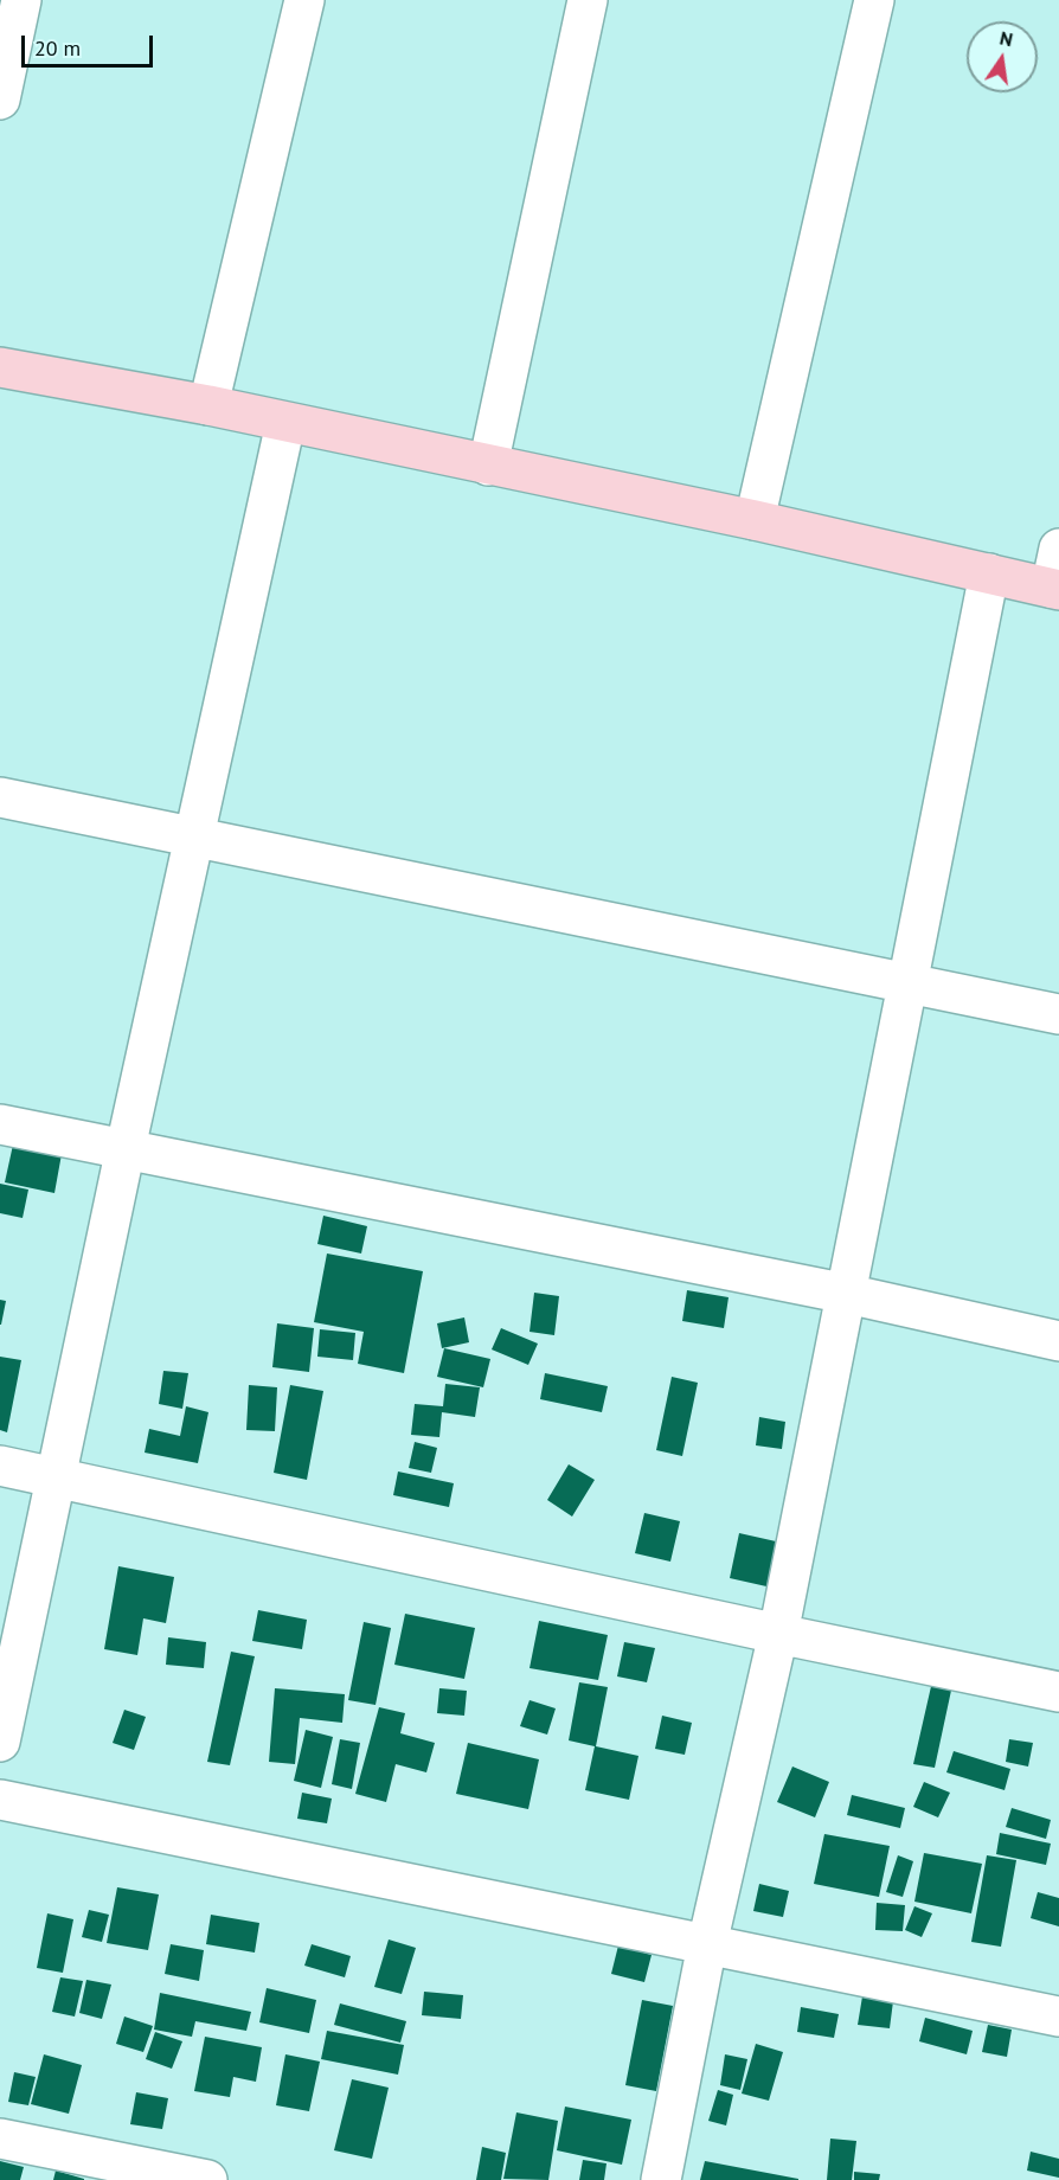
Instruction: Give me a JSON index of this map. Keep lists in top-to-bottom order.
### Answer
{
  "scale_bar": "20 m",
  "north": "top"
}
